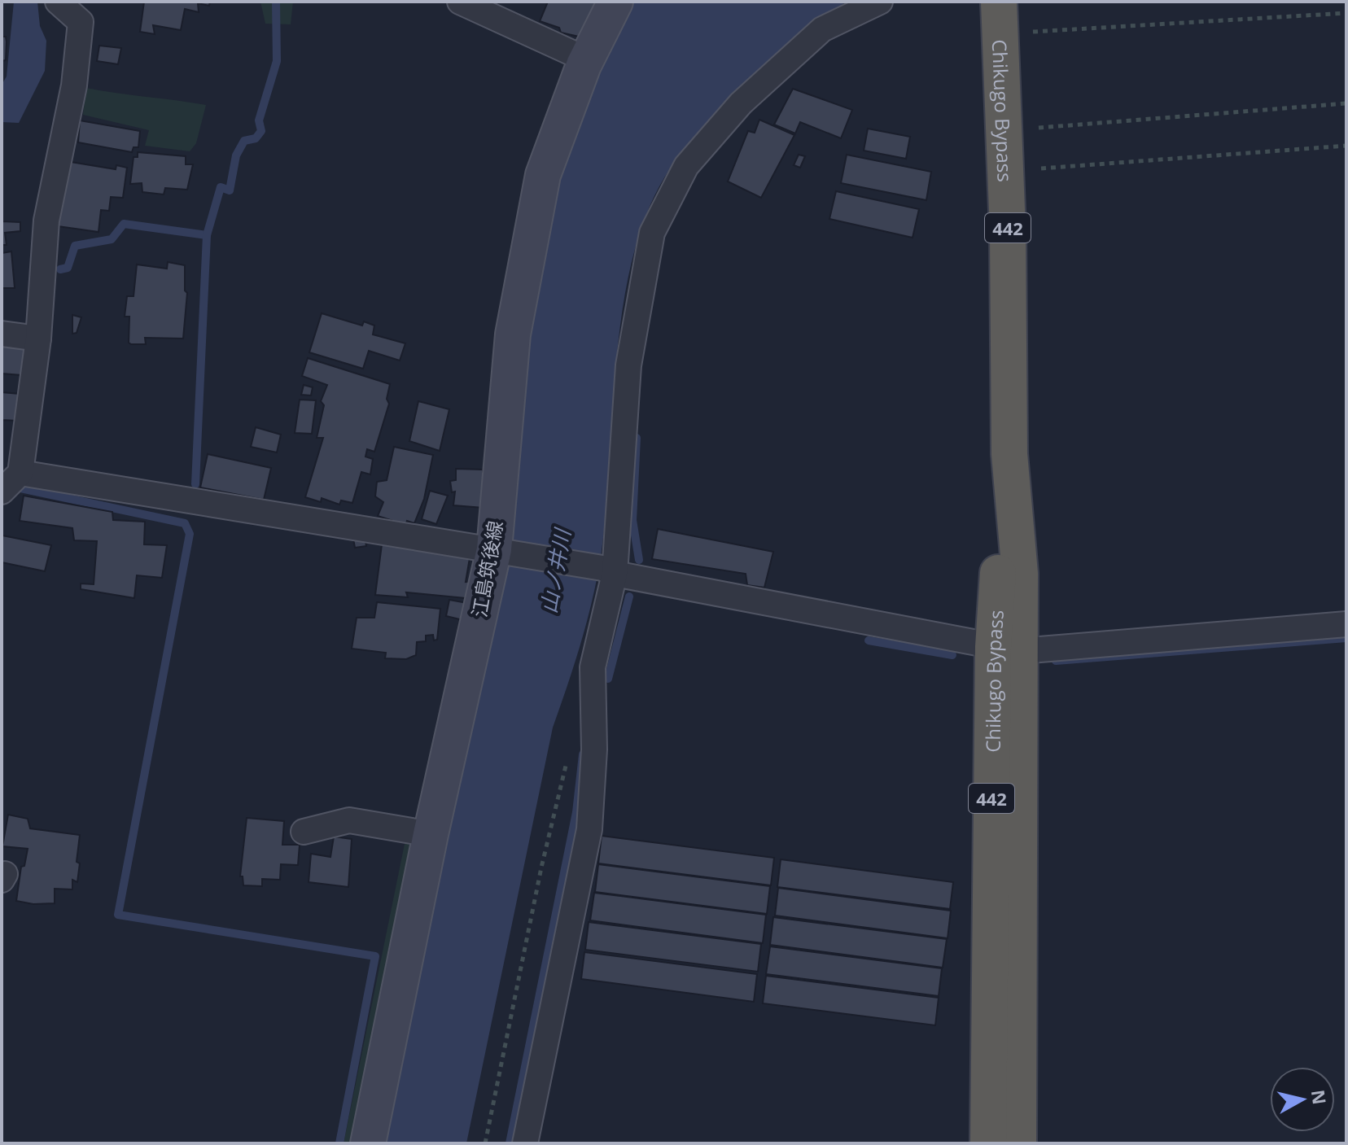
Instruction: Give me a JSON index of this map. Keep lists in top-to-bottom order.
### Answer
{
  "streets": {
    "highway": ["Chikugo Bypass", "442"],
    "main road": ["江島筑後線"]
  },
  "water": ["山ノ井川"],
  "north": "right"
}
